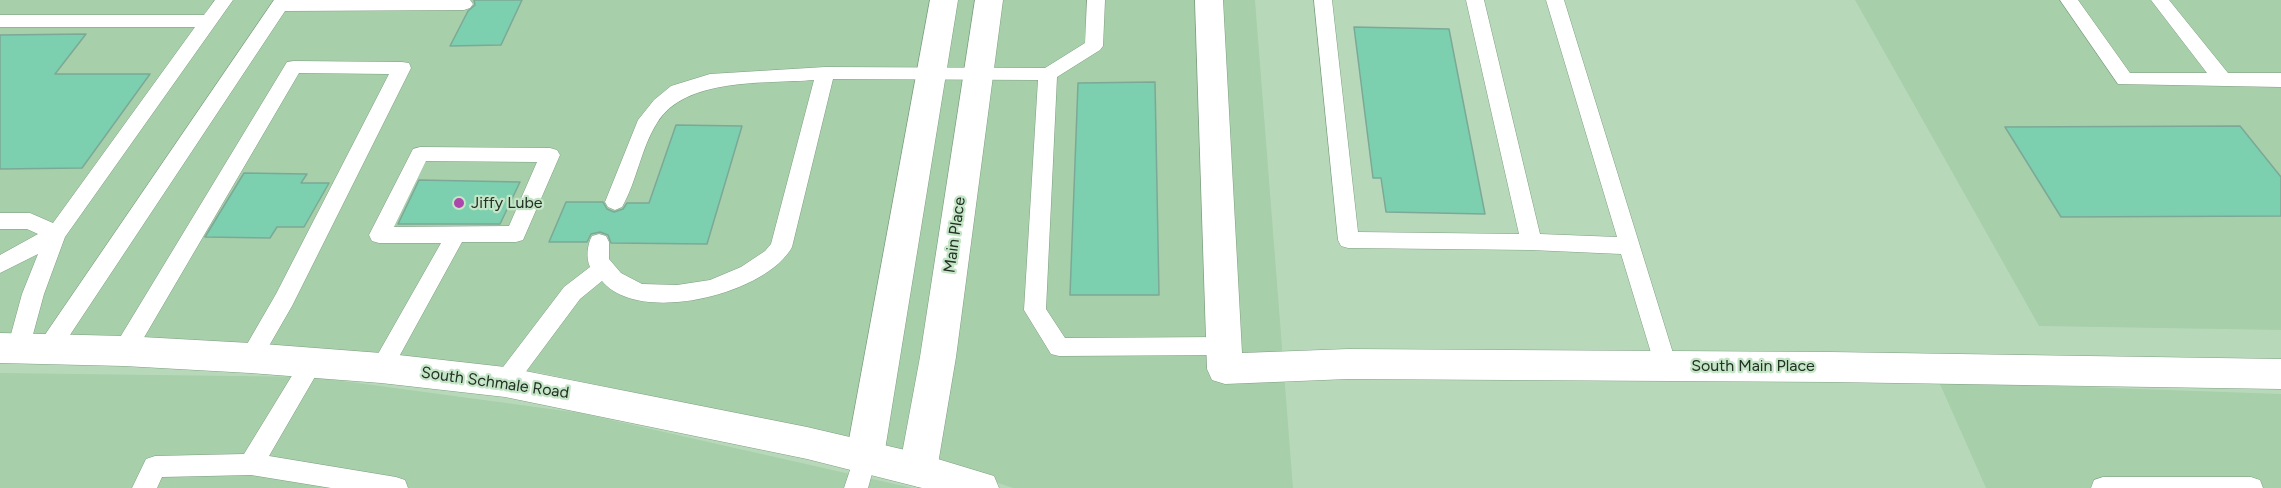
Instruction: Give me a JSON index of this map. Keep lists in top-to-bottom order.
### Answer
{
  "streets": {
    "street": ["Main Place", "South Main Place", "South Schmale Road"]
  },
  "crossings": [
    ["Main Place", "South Schmale Road"]
  ],
  "places": ["Jiffy Lube"]
}
